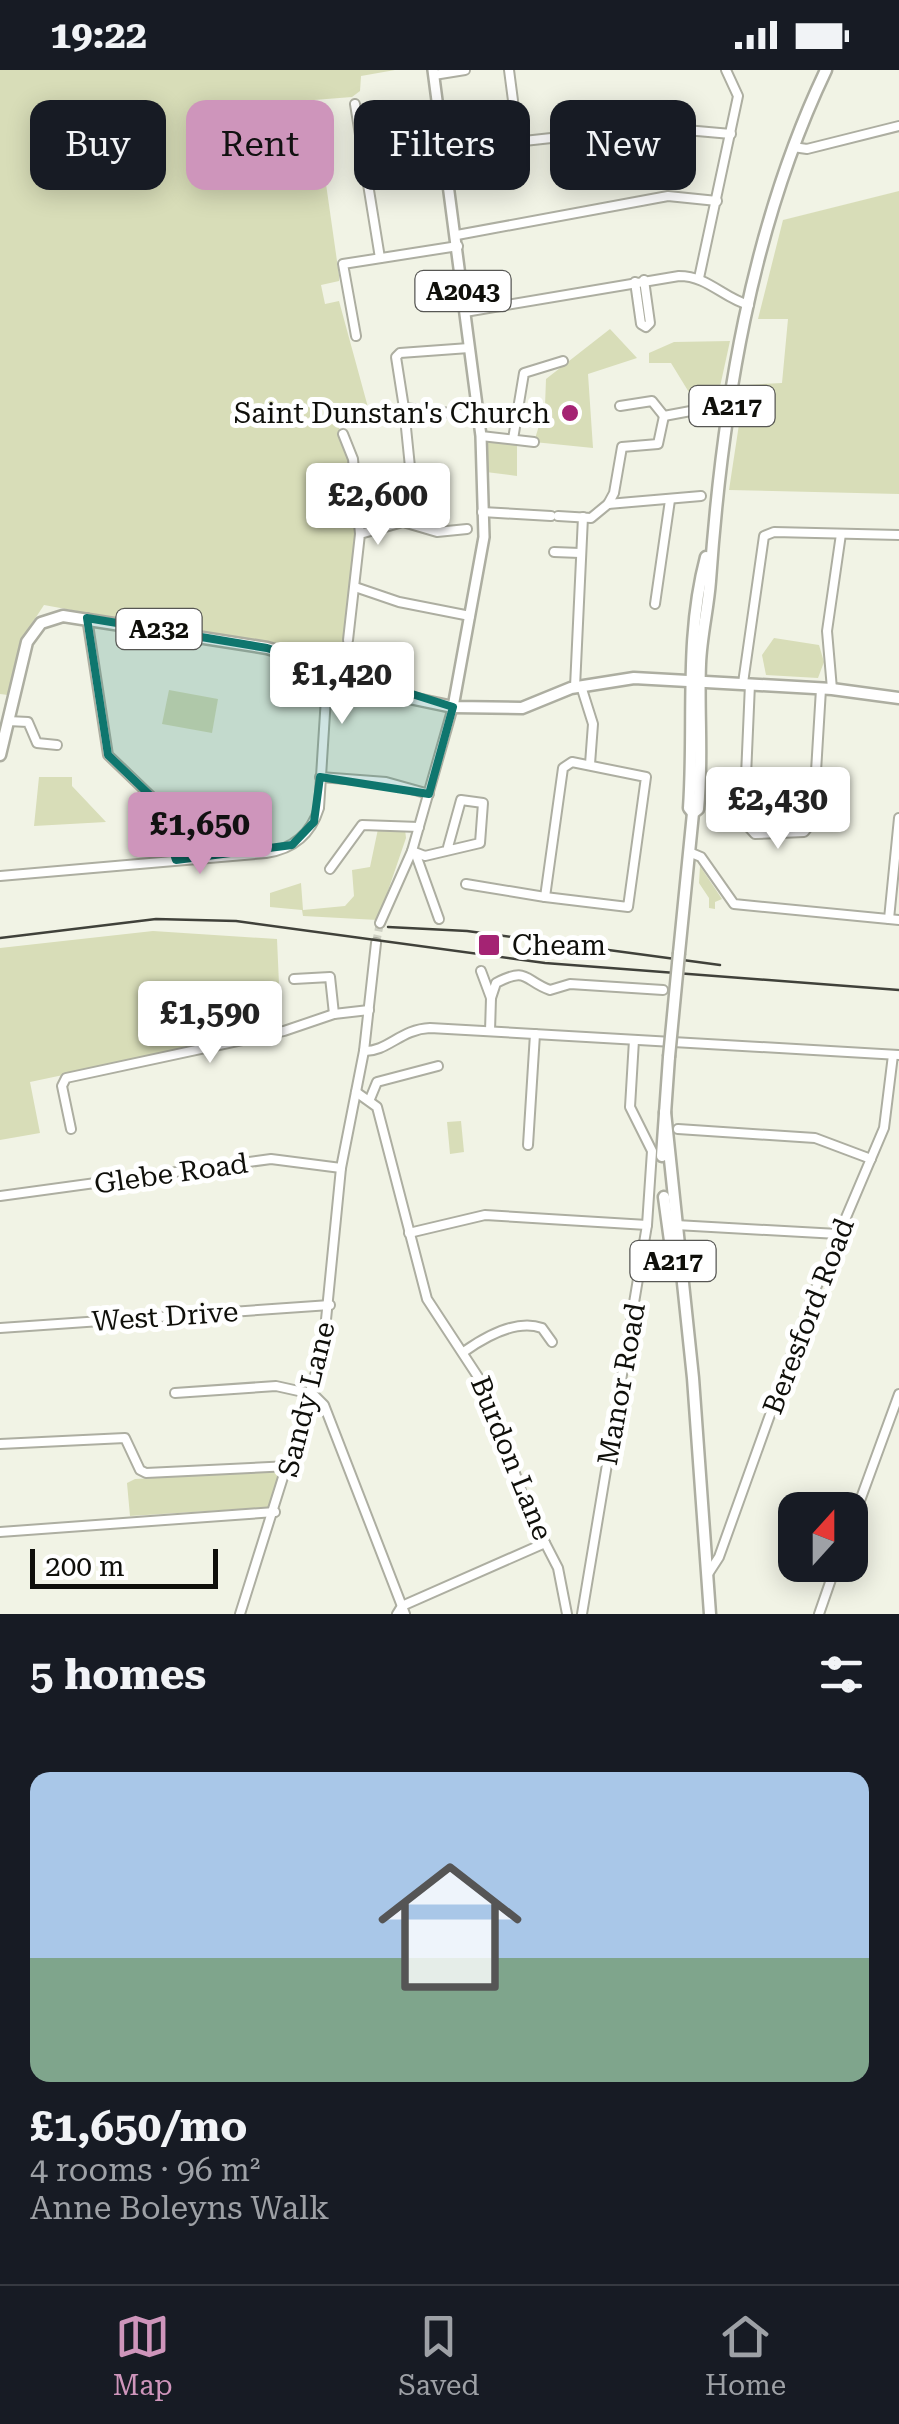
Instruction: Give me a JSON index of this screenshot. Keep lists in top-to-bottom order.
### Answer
{
  "streets": {
    "highway": ["A217", "A232"],
    "main road": ["A2043"],
    "street": [
      "Glebe Road",
      "West Drive",
      "Beresford Road",
      "Manor Road",
      "Sandy Lane",
      "Burdon Lane"
    ]
  },
  "crossings": [
    ["A2043", "A232"],
    ["A217", "A232"],
    ["A217", "Beresford Road"],
    ["Glebe Road", "Sandy Lane"],
    ["West Drive", "Sandy Lane"]
  ],
  "places": {
    "other": ["Saint Dunstan's Church"],
    "transit": ["Cheam"]
  },
  "scale_bar": "200 m",
  "north": "top",
  "page": {
    "status": "19:22",
    "chip": [
      "Buy",
      "Rent",
      "Filters",
      "New"
    ],
    "price": [
      "£2,600",
      "£1,420",
      "£2,430",
      "£1,650",
      "£1,590"
    ],
    "scale": "200 m",
    "heading": "5 homes",
    "list": [
      {
        "name": "£1,650/mo",
        "note": "4 rooms · 96 m² · Anne Boleyns Walk"
      }
    ],
    "tabs": ["Map", "Saved", "Home"]
  }
}
